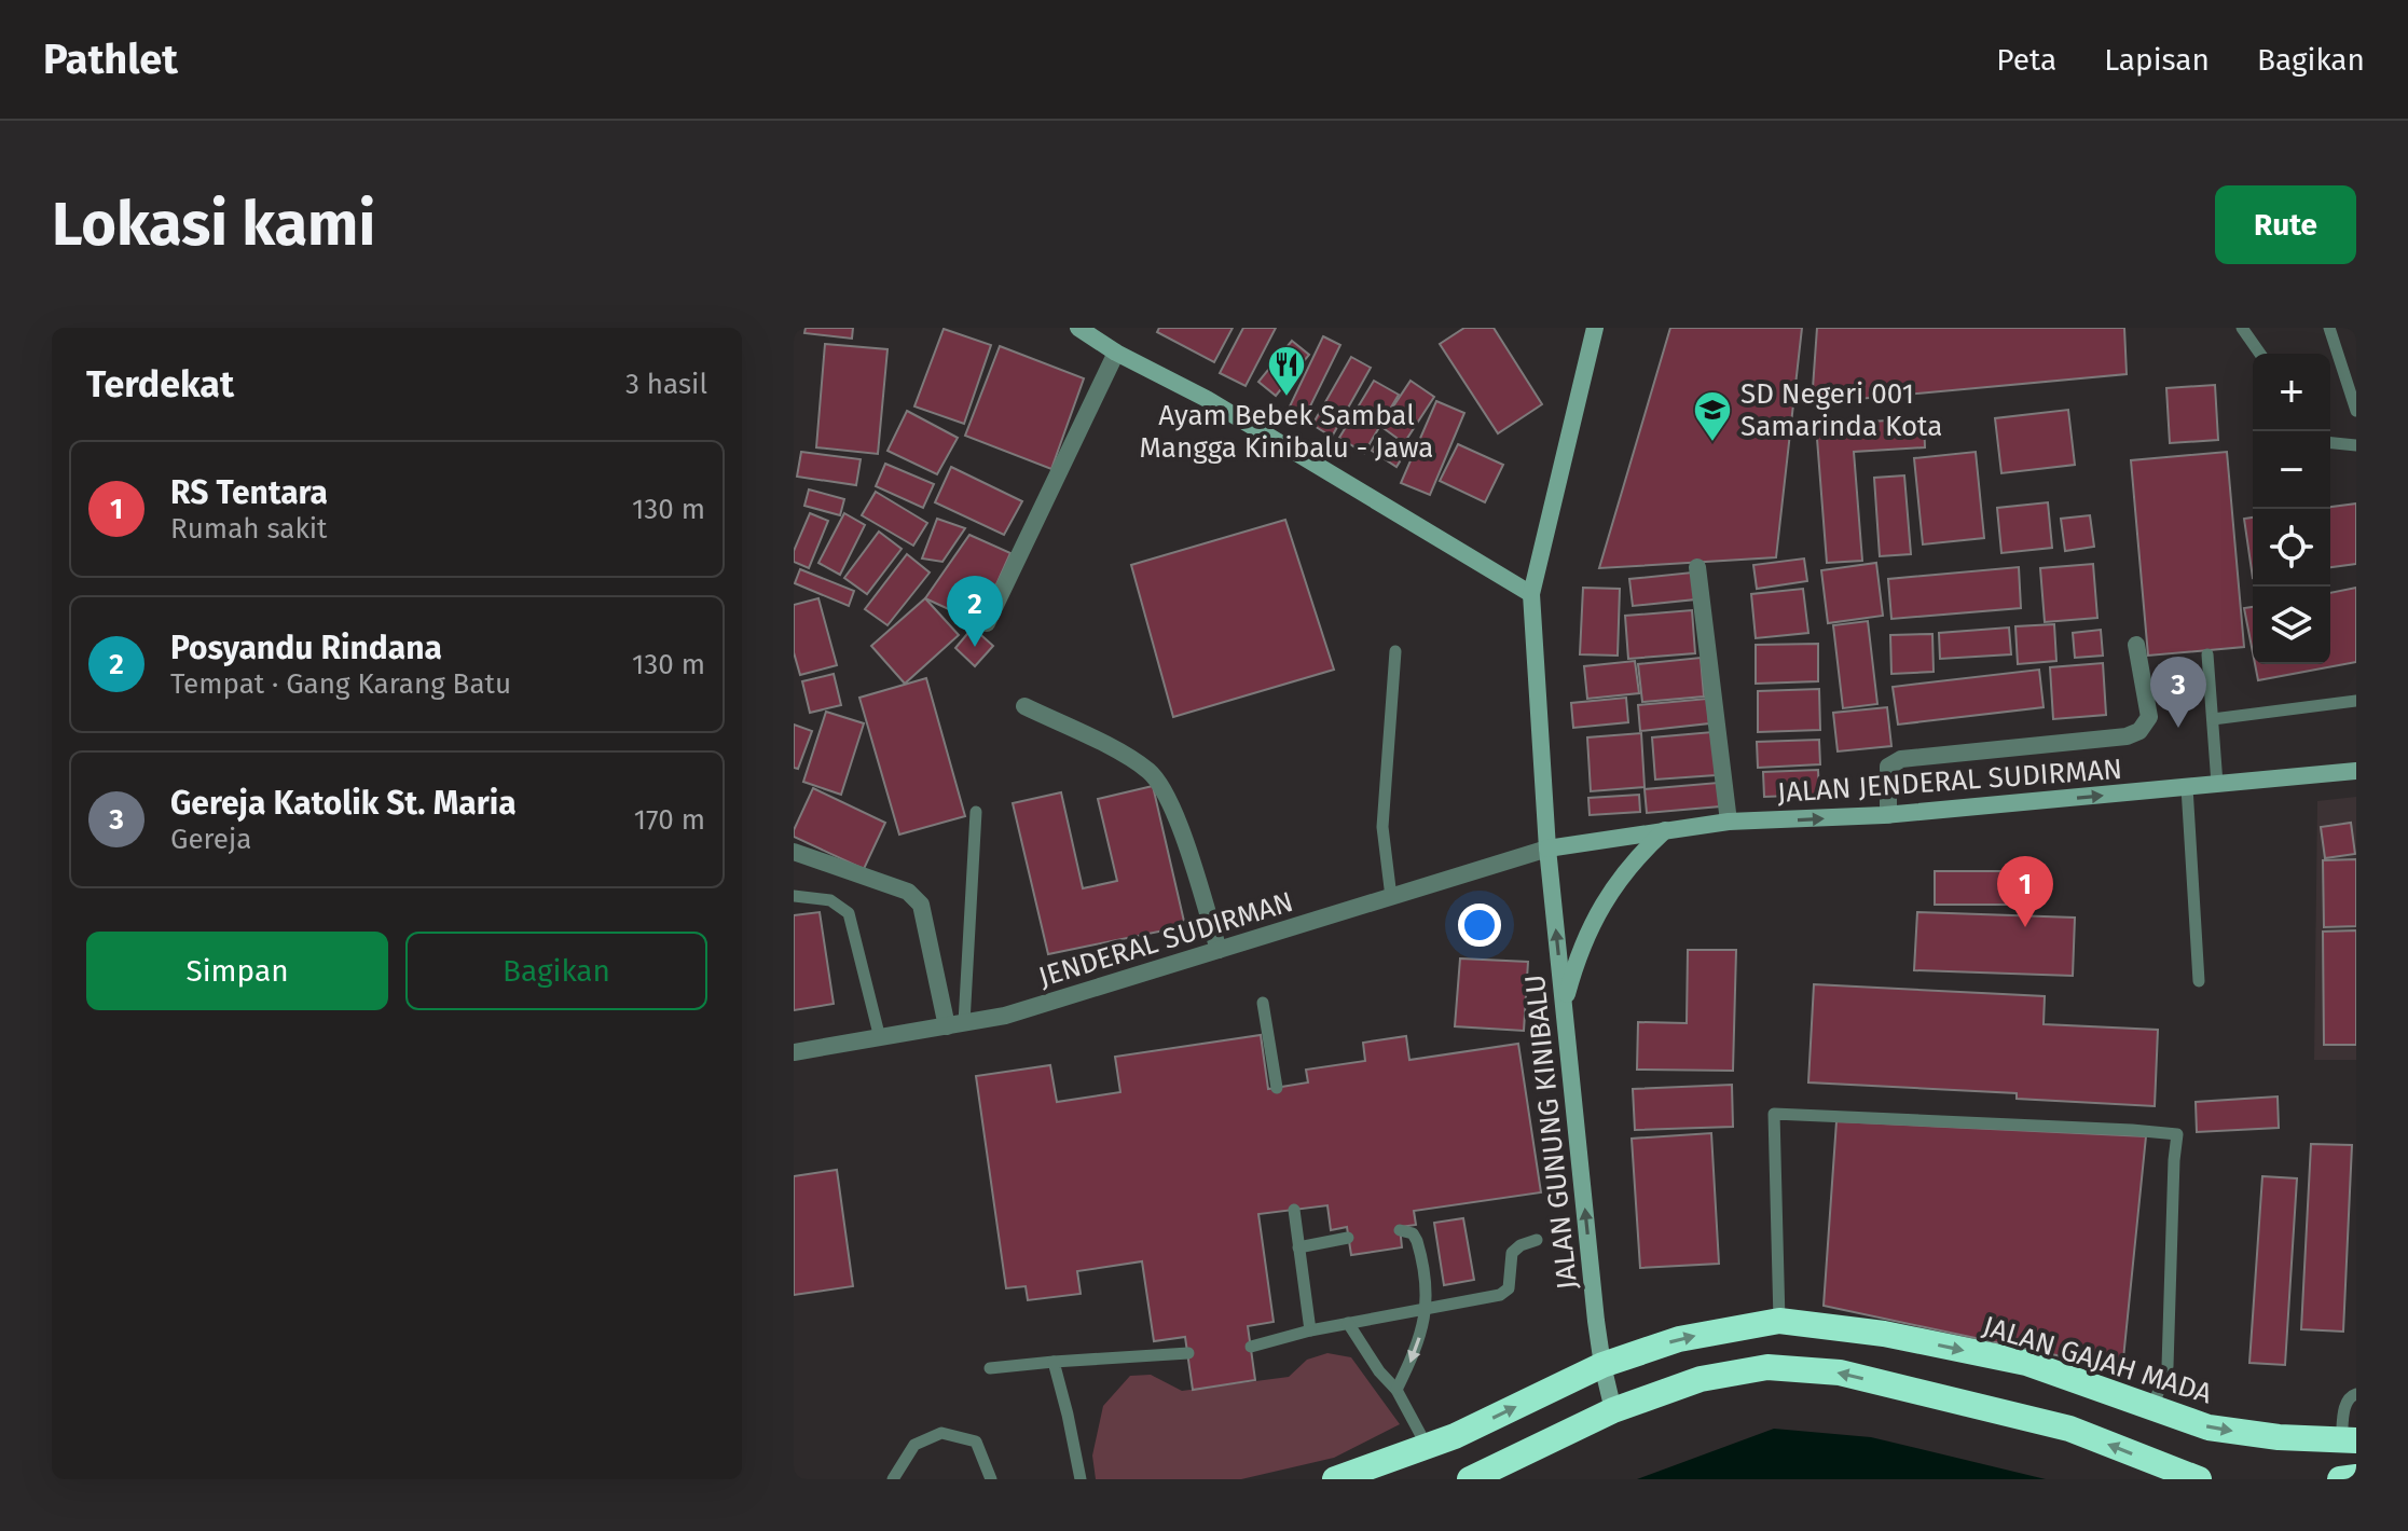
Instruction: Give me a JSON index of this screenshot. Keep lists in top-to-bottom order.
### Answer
{
  "streets": {
    "highway": ["JALAN GAJAH MADA"],
    "street": ["JALAN JENDERAL SUDIRMAN", "JENDERAL SUDIRMAN", "JALAN GUNUNG KINIBALU"]
  },
  "crossings": [
    ["JALAN JENDERAL SUDIRMAN", "JENDERAL SUDIRMAN"],
    ["JALAN JENDERAL SUDIRMAN", "JALAN GUNUNG KINIBALU"],
    ["JENDERAL SUDIRMAN", "JALAN GUNUNG KINIBALU"],
    ["JALAN GUNUNG KINIBALU", "JALAN GAJAH MADA"]
  ],
  "one_way": ["JALAN JENDERAL SUDIRMAN", "JALAN GUNUNG KINIBALU"],
  "places": {
    "restaurant": ["Ayam Bebek Sambal Mangga Kinibalu - Jawa"],
    "school or university": ["SD Negeri 001 Samarinda Kota"]
  },
  "page": {
    "header": "Pathlet",
    "nav": ["Peta", "Lapisan", "Bagikan"],
    "buttons": [
      "Rute",
      ["Simpan", "Bagikan"]
    ],
    "title": "Lokasi kami",
    "heading": ["Terdekat", "3 hasil"],
    "map_buttons": ["+", "−"],
    "list": [
      {
        "mark": "1",
        "name": "RS Tentara",
        "note": "Rumah sakit",
        "value": "130 m"
      },
      {
        "mark": "2",
        "name": "Posyandu Rindana",
        "note": "Tempat · Gang Karang Batu",
        "value": "130 m"
      },
      {
        "mark": "3",
        "name": "Gereja Katolik St. Maria",
        "note": "Gereja",
        "value": "170 m"
      }
    ],
    "pins": ["2", "3", "1"]
  }
}
